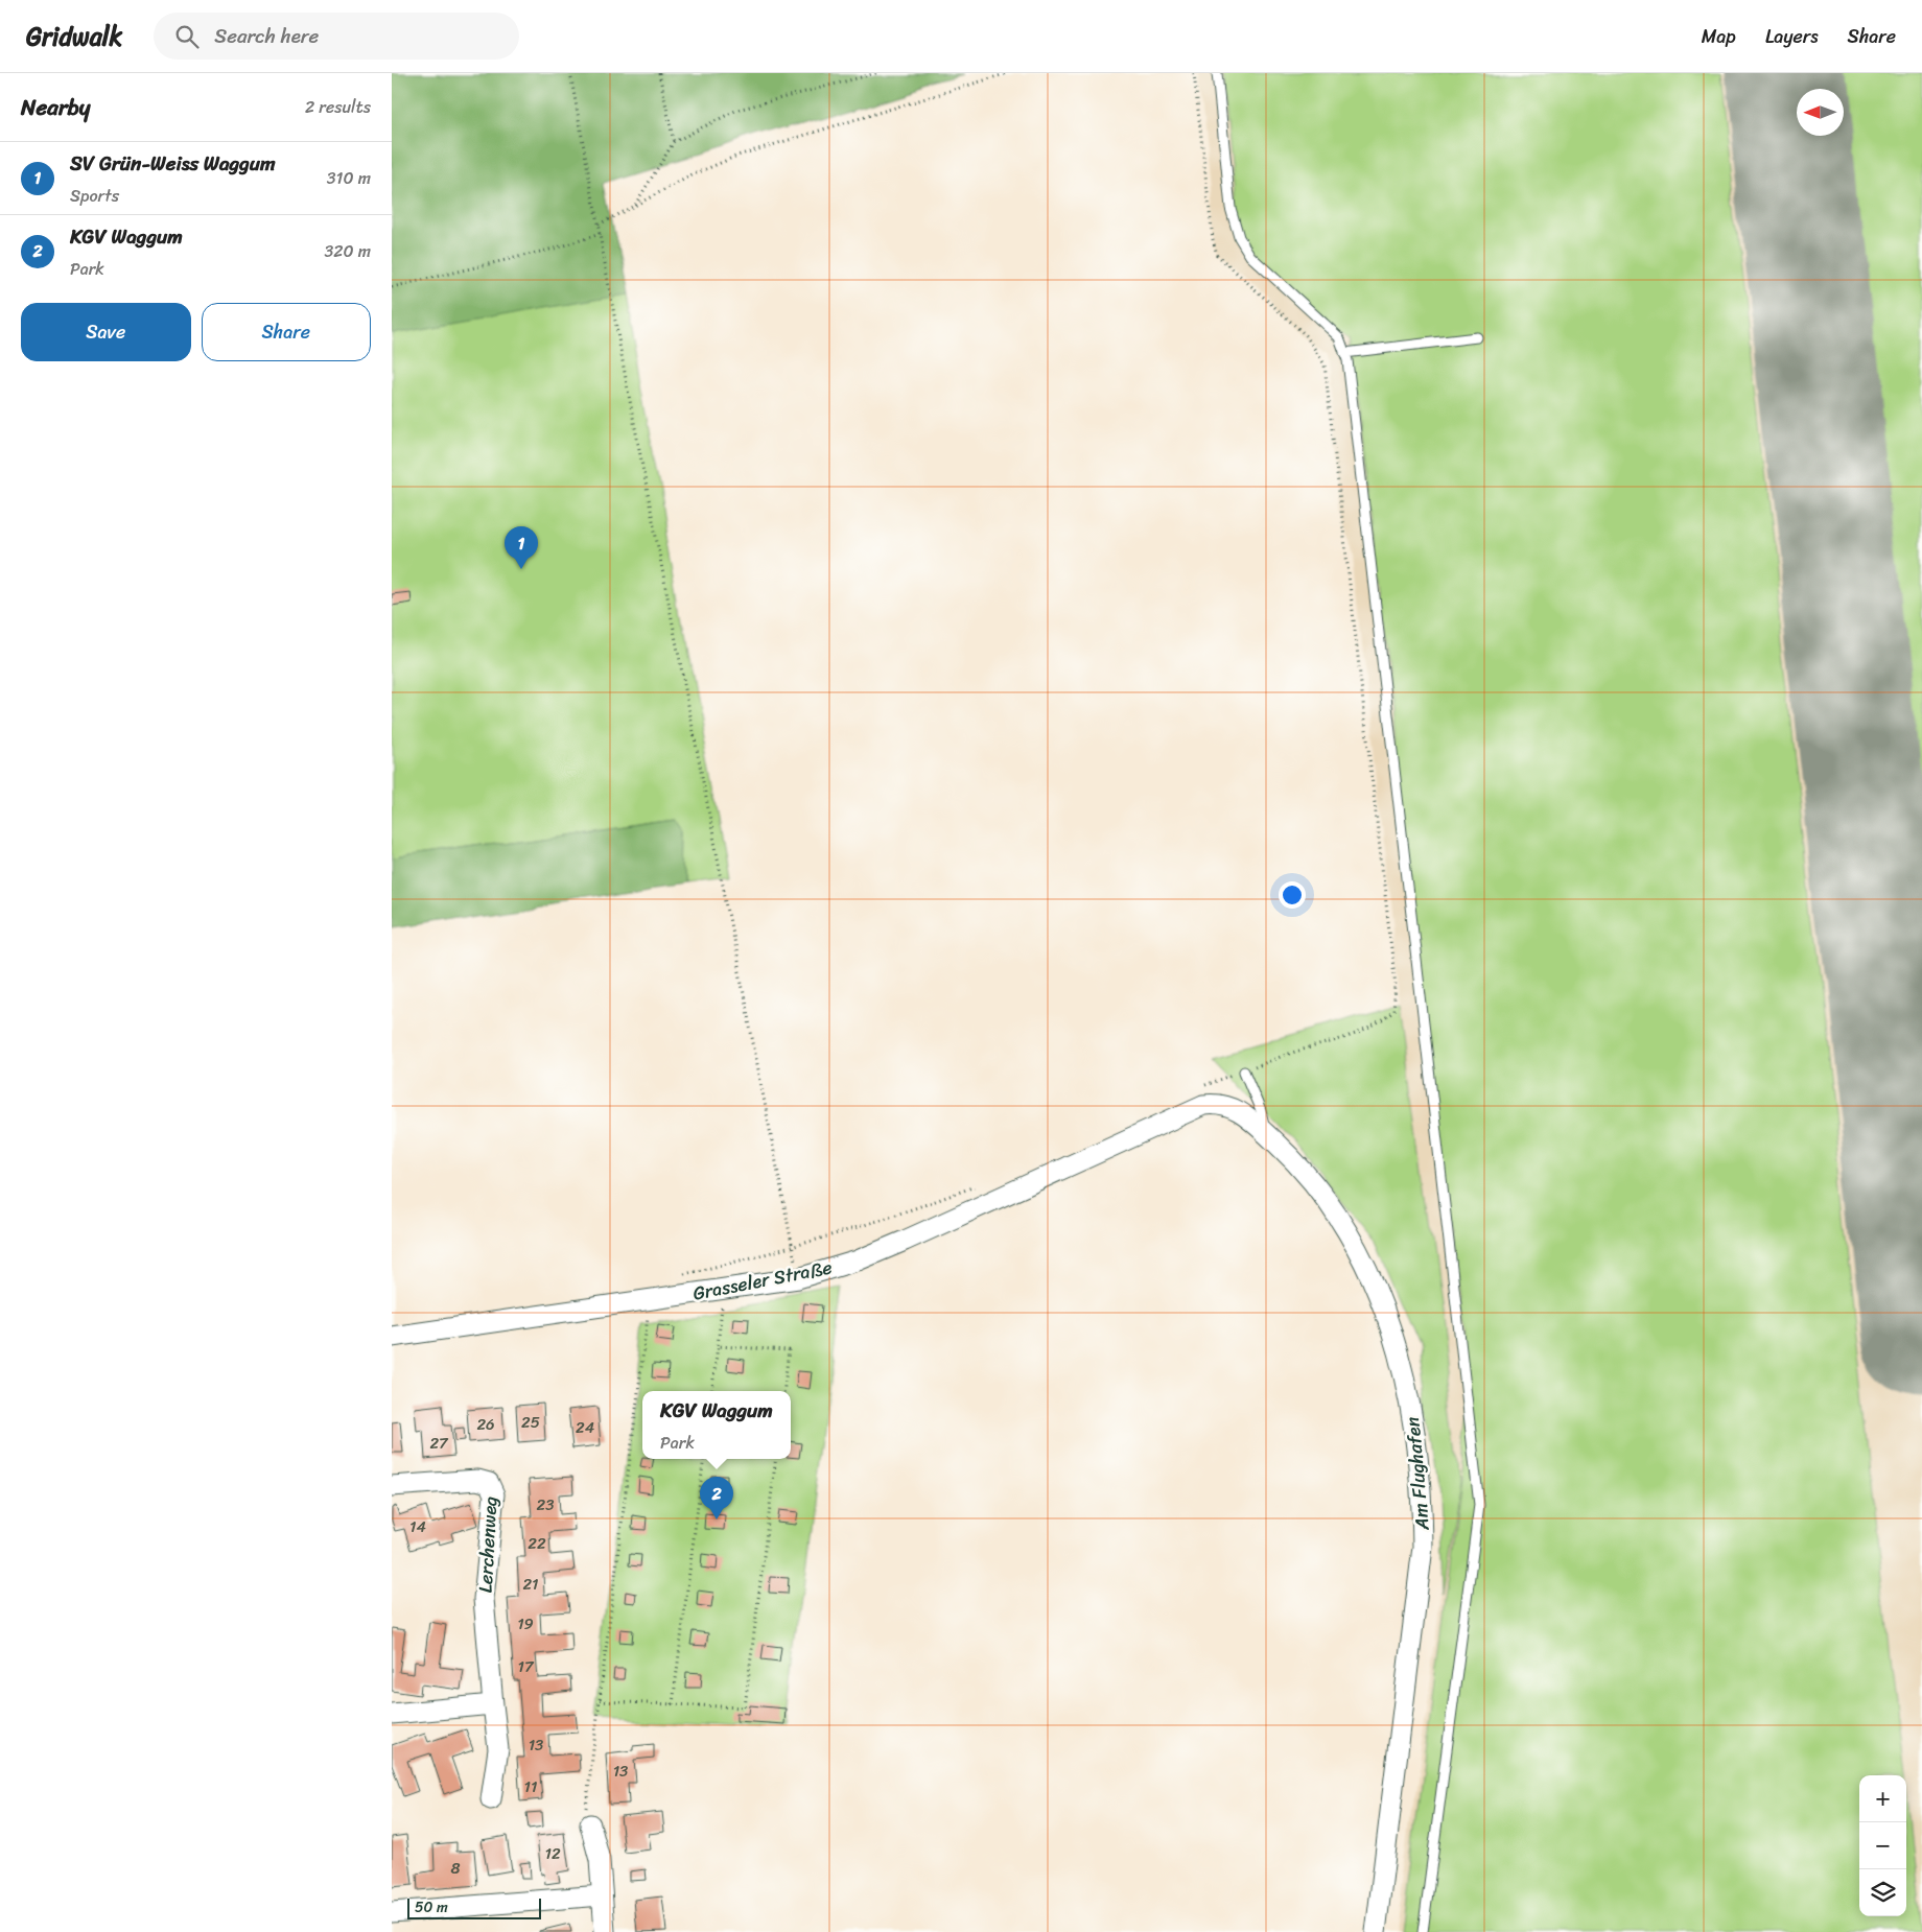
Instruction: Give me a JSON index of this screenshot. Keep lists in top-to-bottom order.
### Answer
{
  "streets": {
    "street": ["Grasseler Straße", "Am Flughafen", "Lerchenweg"]
  },
  "crossings": [
    ["Grasseler Straße", "Am Flughafen"]
  ],
  "house_numbers": [
    "25",
    "26",
    "24",
    "27",
    "23",
    "14",
    "22",
    "21",
    "19",
    "17",
    "13",
    "13",
    "11",
    "12",
    "8"
  ],
  "scale_bar": "50 m",
  "north": "left",
  "page": {
    "header": "Gridwalk",
    "search": "Search here",
    "nav": ["Map", "Layers", "Share"],
    "heading": ["Nearby", "2 results"],
    "list": [
      {
        "mark": "1",
        "name": "SV Grün-Weiss Waggum",
        "note": "Sports",
        "value": "310 m"
      },
      {
        "mark": "2",
        "name": "KGV Waggum",
        "note": "Park",
        "value": "320 m"
      }
    ],
    "buttons": ["Save", "Share"],
    "pins": ["1", "2"],
    "popup": ["KGV Waggum", "Park"],
    "map_buttons": ["+", "−"],
    "scale": "50 m"
  }
}
